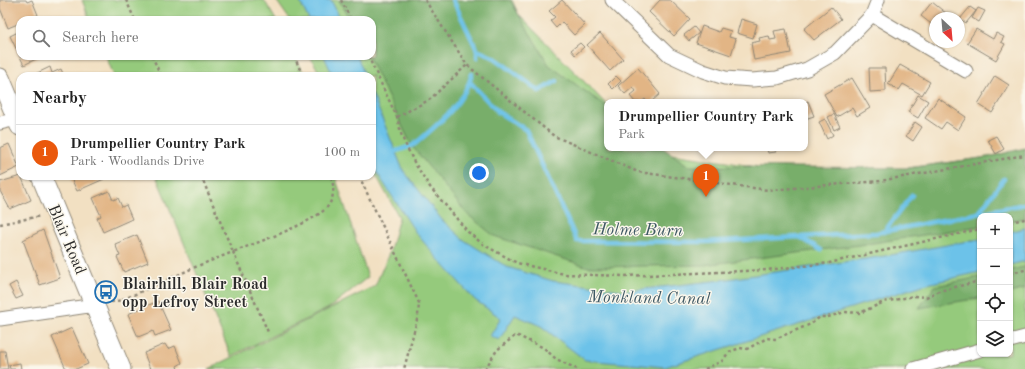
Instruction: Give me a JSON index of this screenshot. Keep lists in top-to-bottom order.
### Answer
{
  "streets": {
    "street": ["Blair Road"]
  },
  "water": ["Holme Burn", "Monkland Canal"],
  "places": {
    "bus stop": ["Blairhill, Blair Road opp Lefroy Street"]
  },
  "north": "bottom right",
  "page": {
    "search": "Search here",
    "heading": "Nearby",
    "popup": ["Drumpellier Country Park", "Park"],
    "list": [
      {
        "mark": "1",
        "name": "Drumpellier Country Park",
        "note": "Park · Woodlands Drive",
        "value": "100 m"
      }
    ],
    "pins": "1",
    "map_buttons": ["+", "−"]
  }
}
